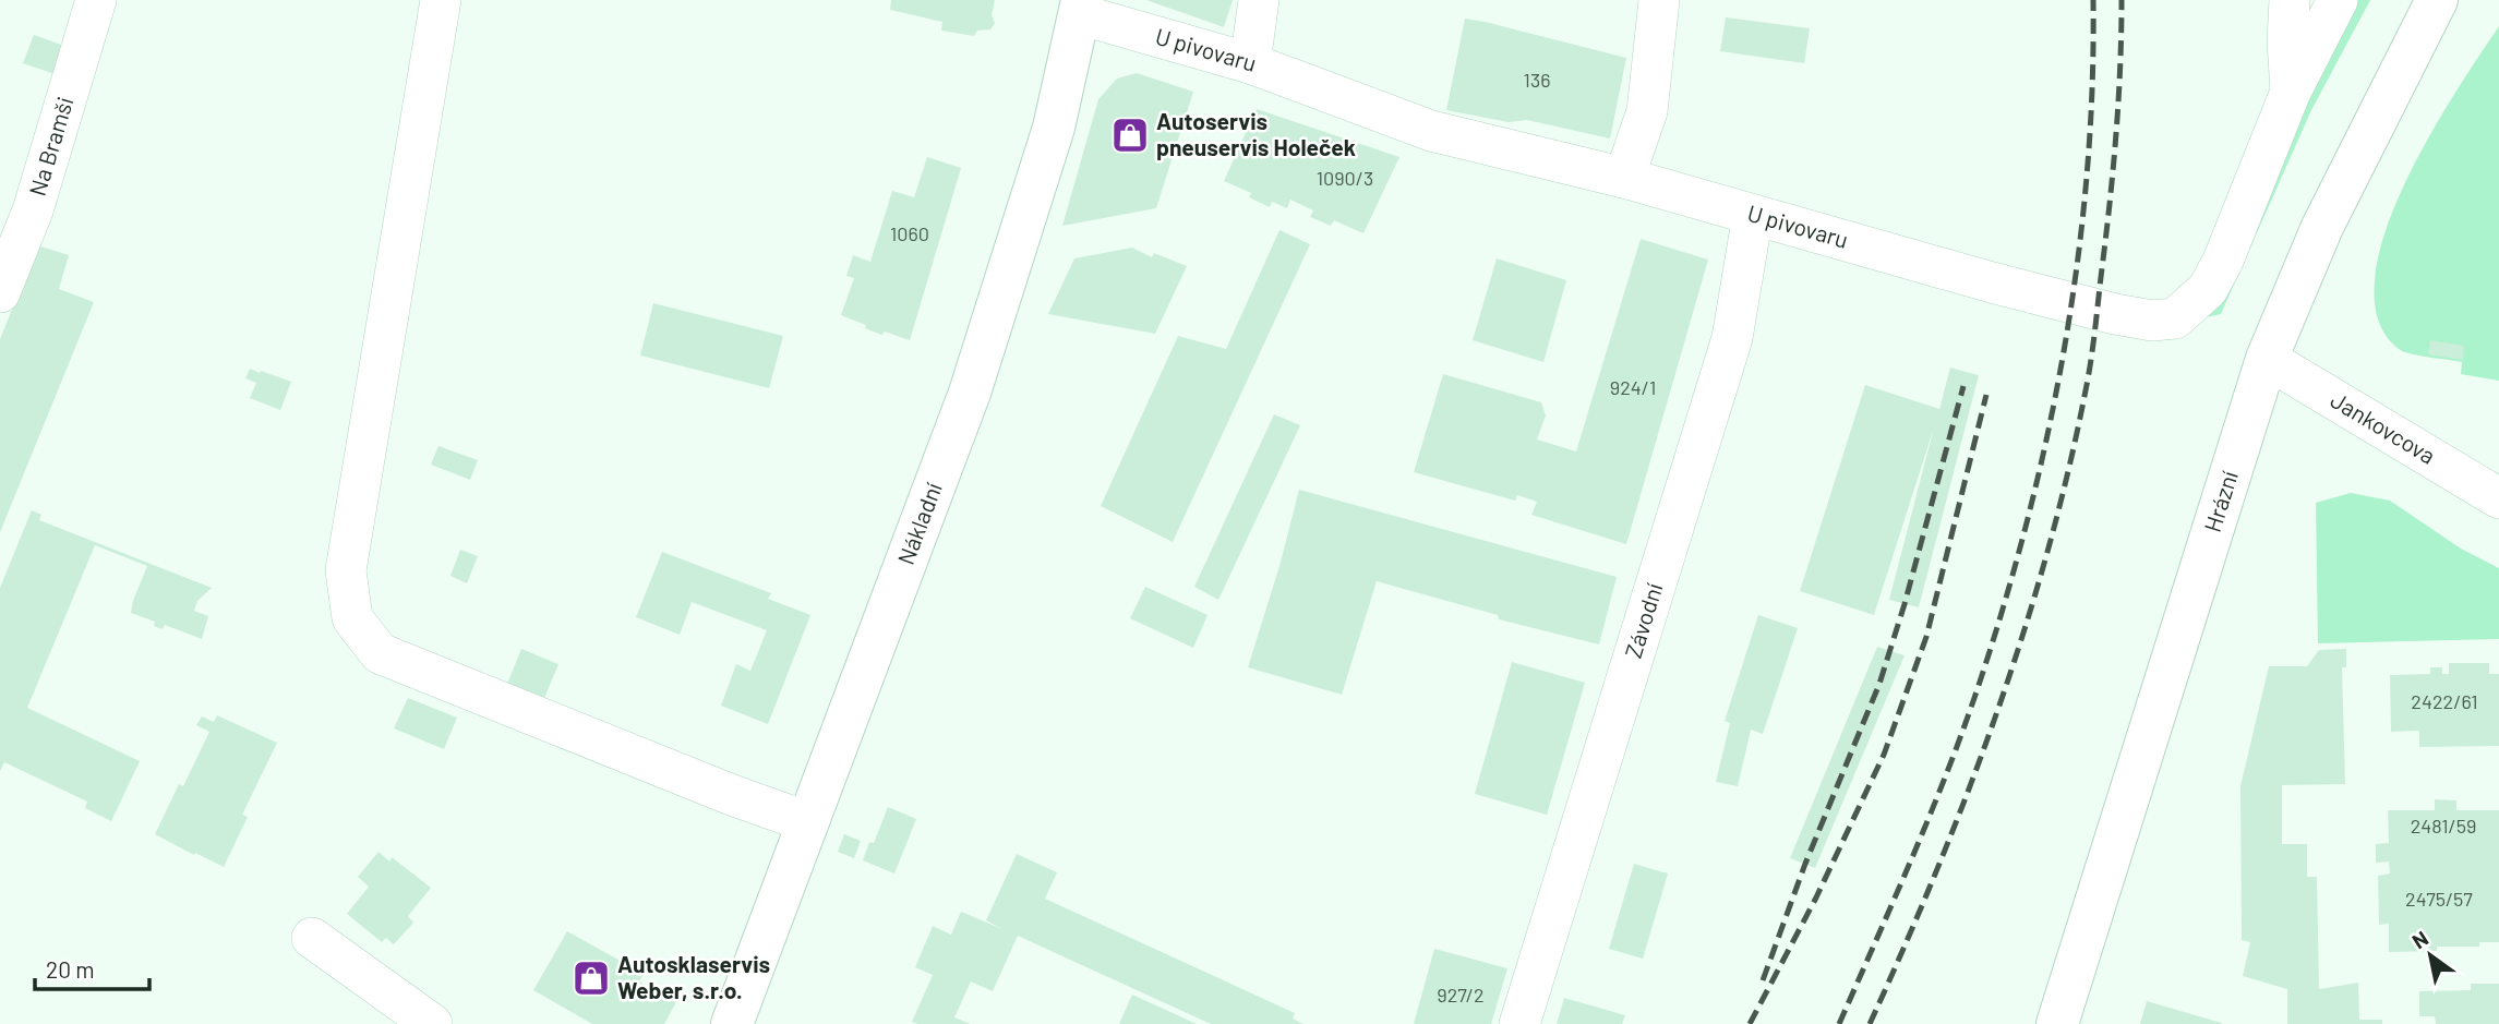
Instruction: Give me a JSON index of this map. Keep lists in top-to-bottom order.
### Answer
{
  "streets": {
    "main road": ["Hrázní", "Nákladní"],
    "street": [
      "U pivovaru",
      "Na Bramši",
      "Jankovcova",
      "Závodní"
    ]
  },
  "crossings": [
    ["U pivovaru", "Nákladní"],
    ["U pivovaru", "Závodní"],
    ["Jankovcova", "Hrázní"]
  ],
  "places": {
    "shop": ["Autoservis pneuservis Holeček", "Autosklaservis Weber, s.r.o."]
  },
  "house_numbers": [
    "136",
    "1090/3",
    "1060",
    "924/1",
    "2422/61",
    "2481/59",
    "2475/57",
    "927/2"
  ],
  "scale_bar": "20 m",
  "north": "top left"
}
